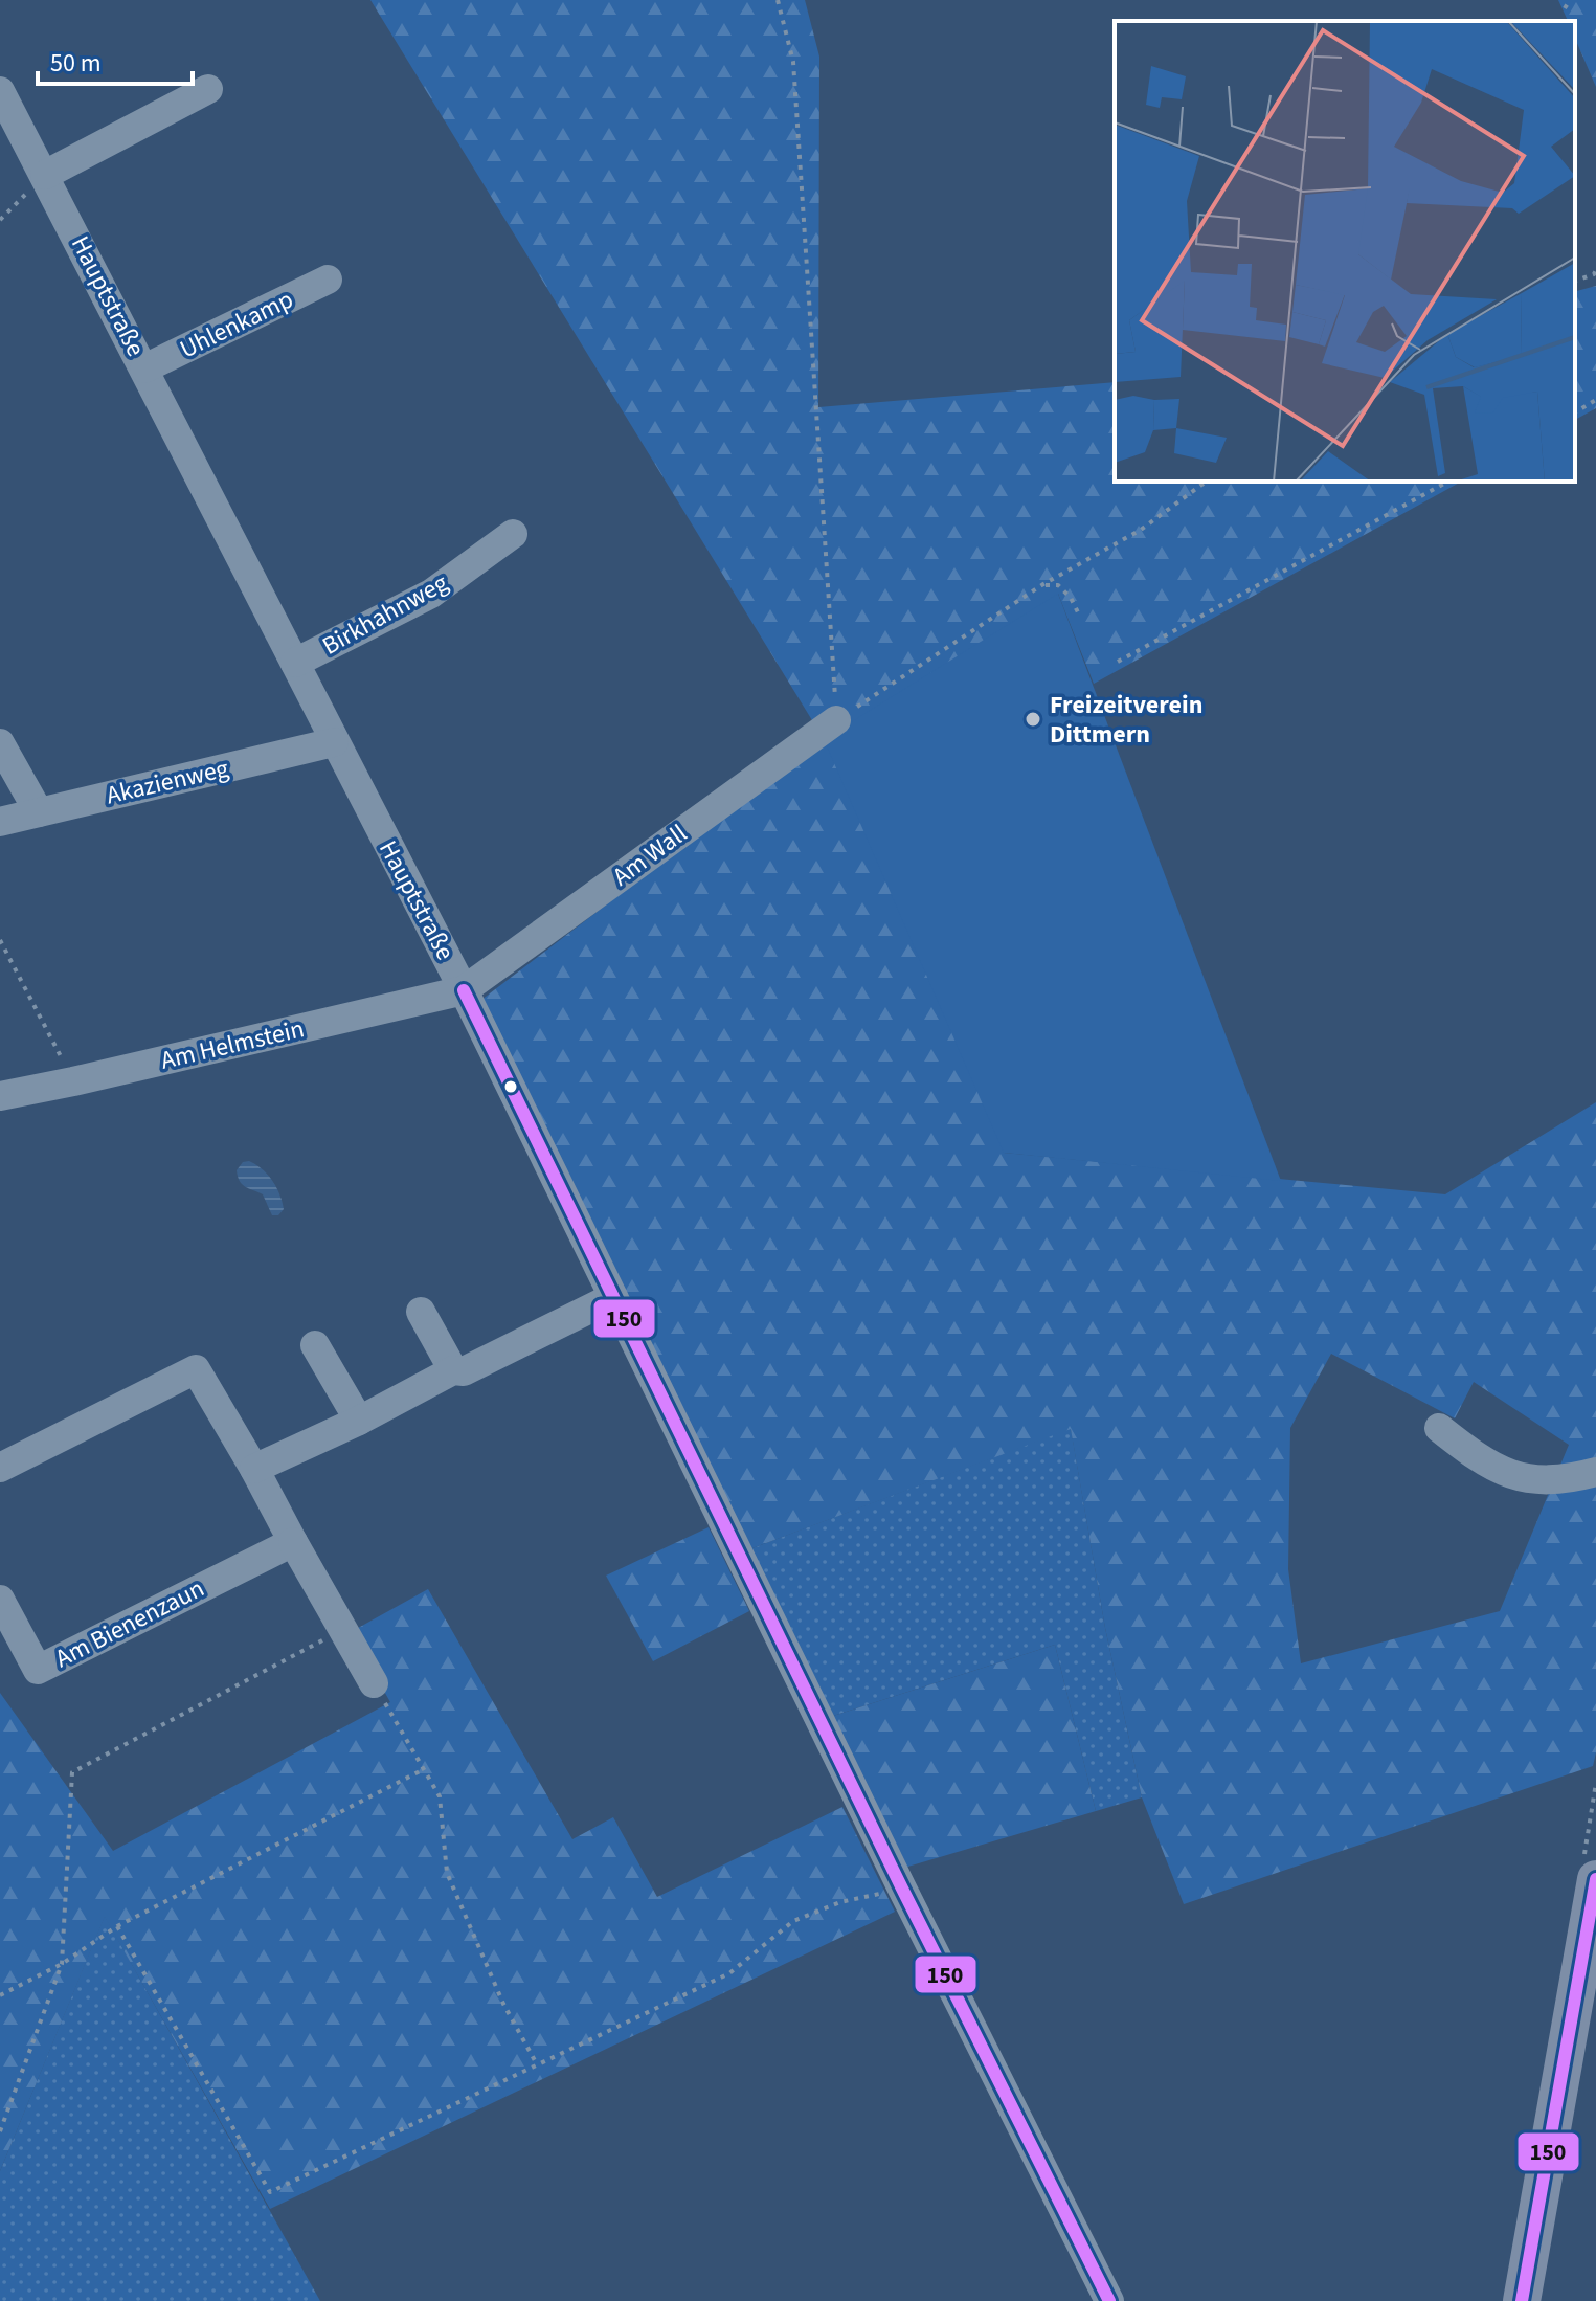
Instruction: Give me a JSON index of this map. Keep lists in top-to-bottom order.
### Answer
{
  "streets": {
    "street": [
      "Hauptstraße",
      "Uhlenkamp",
      "Birkhahnweg",
      "Akazienweg",
      "Am Wall",
      "Am Helmstein",
      "Am Bienenzaun"
    ]
  },
  "crossings": [
    ["Hauptstraße", "Uhlenkamp"],
    ["Hauptstraße", "Birkhahnweg"],
    ["Hauptstraße", "Akazienweg"],
    ["Hauptstraße", "Am Wall"],
    ["Hauptstraße", "Am Helmstein"],
    ["Am Wall", "Am Helmstein"]
  ],
  "places": ["Freizeitverein Dittmern"],
  "lines": ["transit line 150"],
  "scale_bar": "50 m"
}
